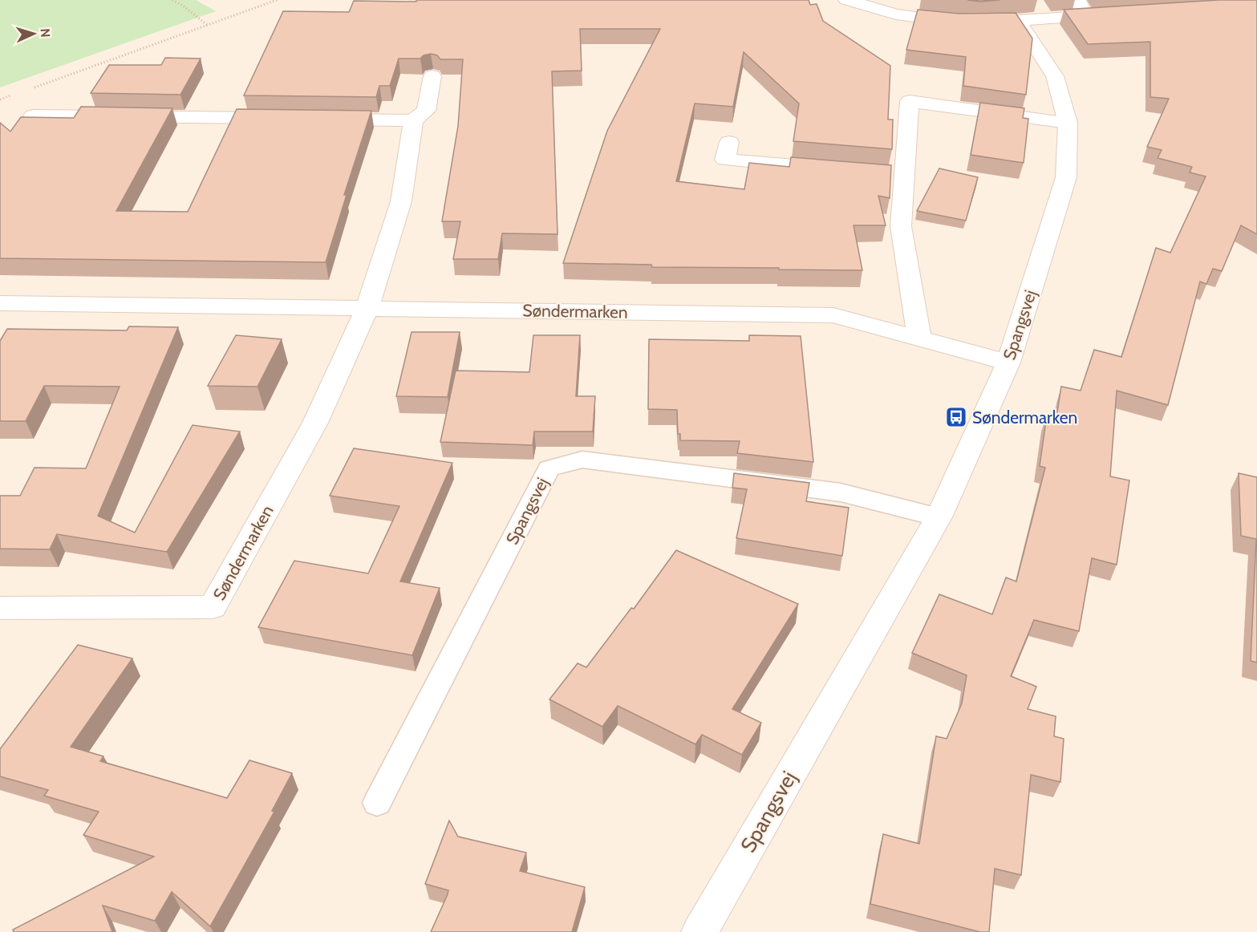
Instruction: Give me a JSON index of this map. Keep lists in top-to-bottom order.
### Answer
{
  "streets": {
    "street": ["Søndermarken", "Spangsvej"]
  },
  "crossings": [
    ["Søndermarken", "Spangsvej"]
  ],
  "places": {
    "bus stop": ["Søndermarken"]
  },
  "north": "right"
}
